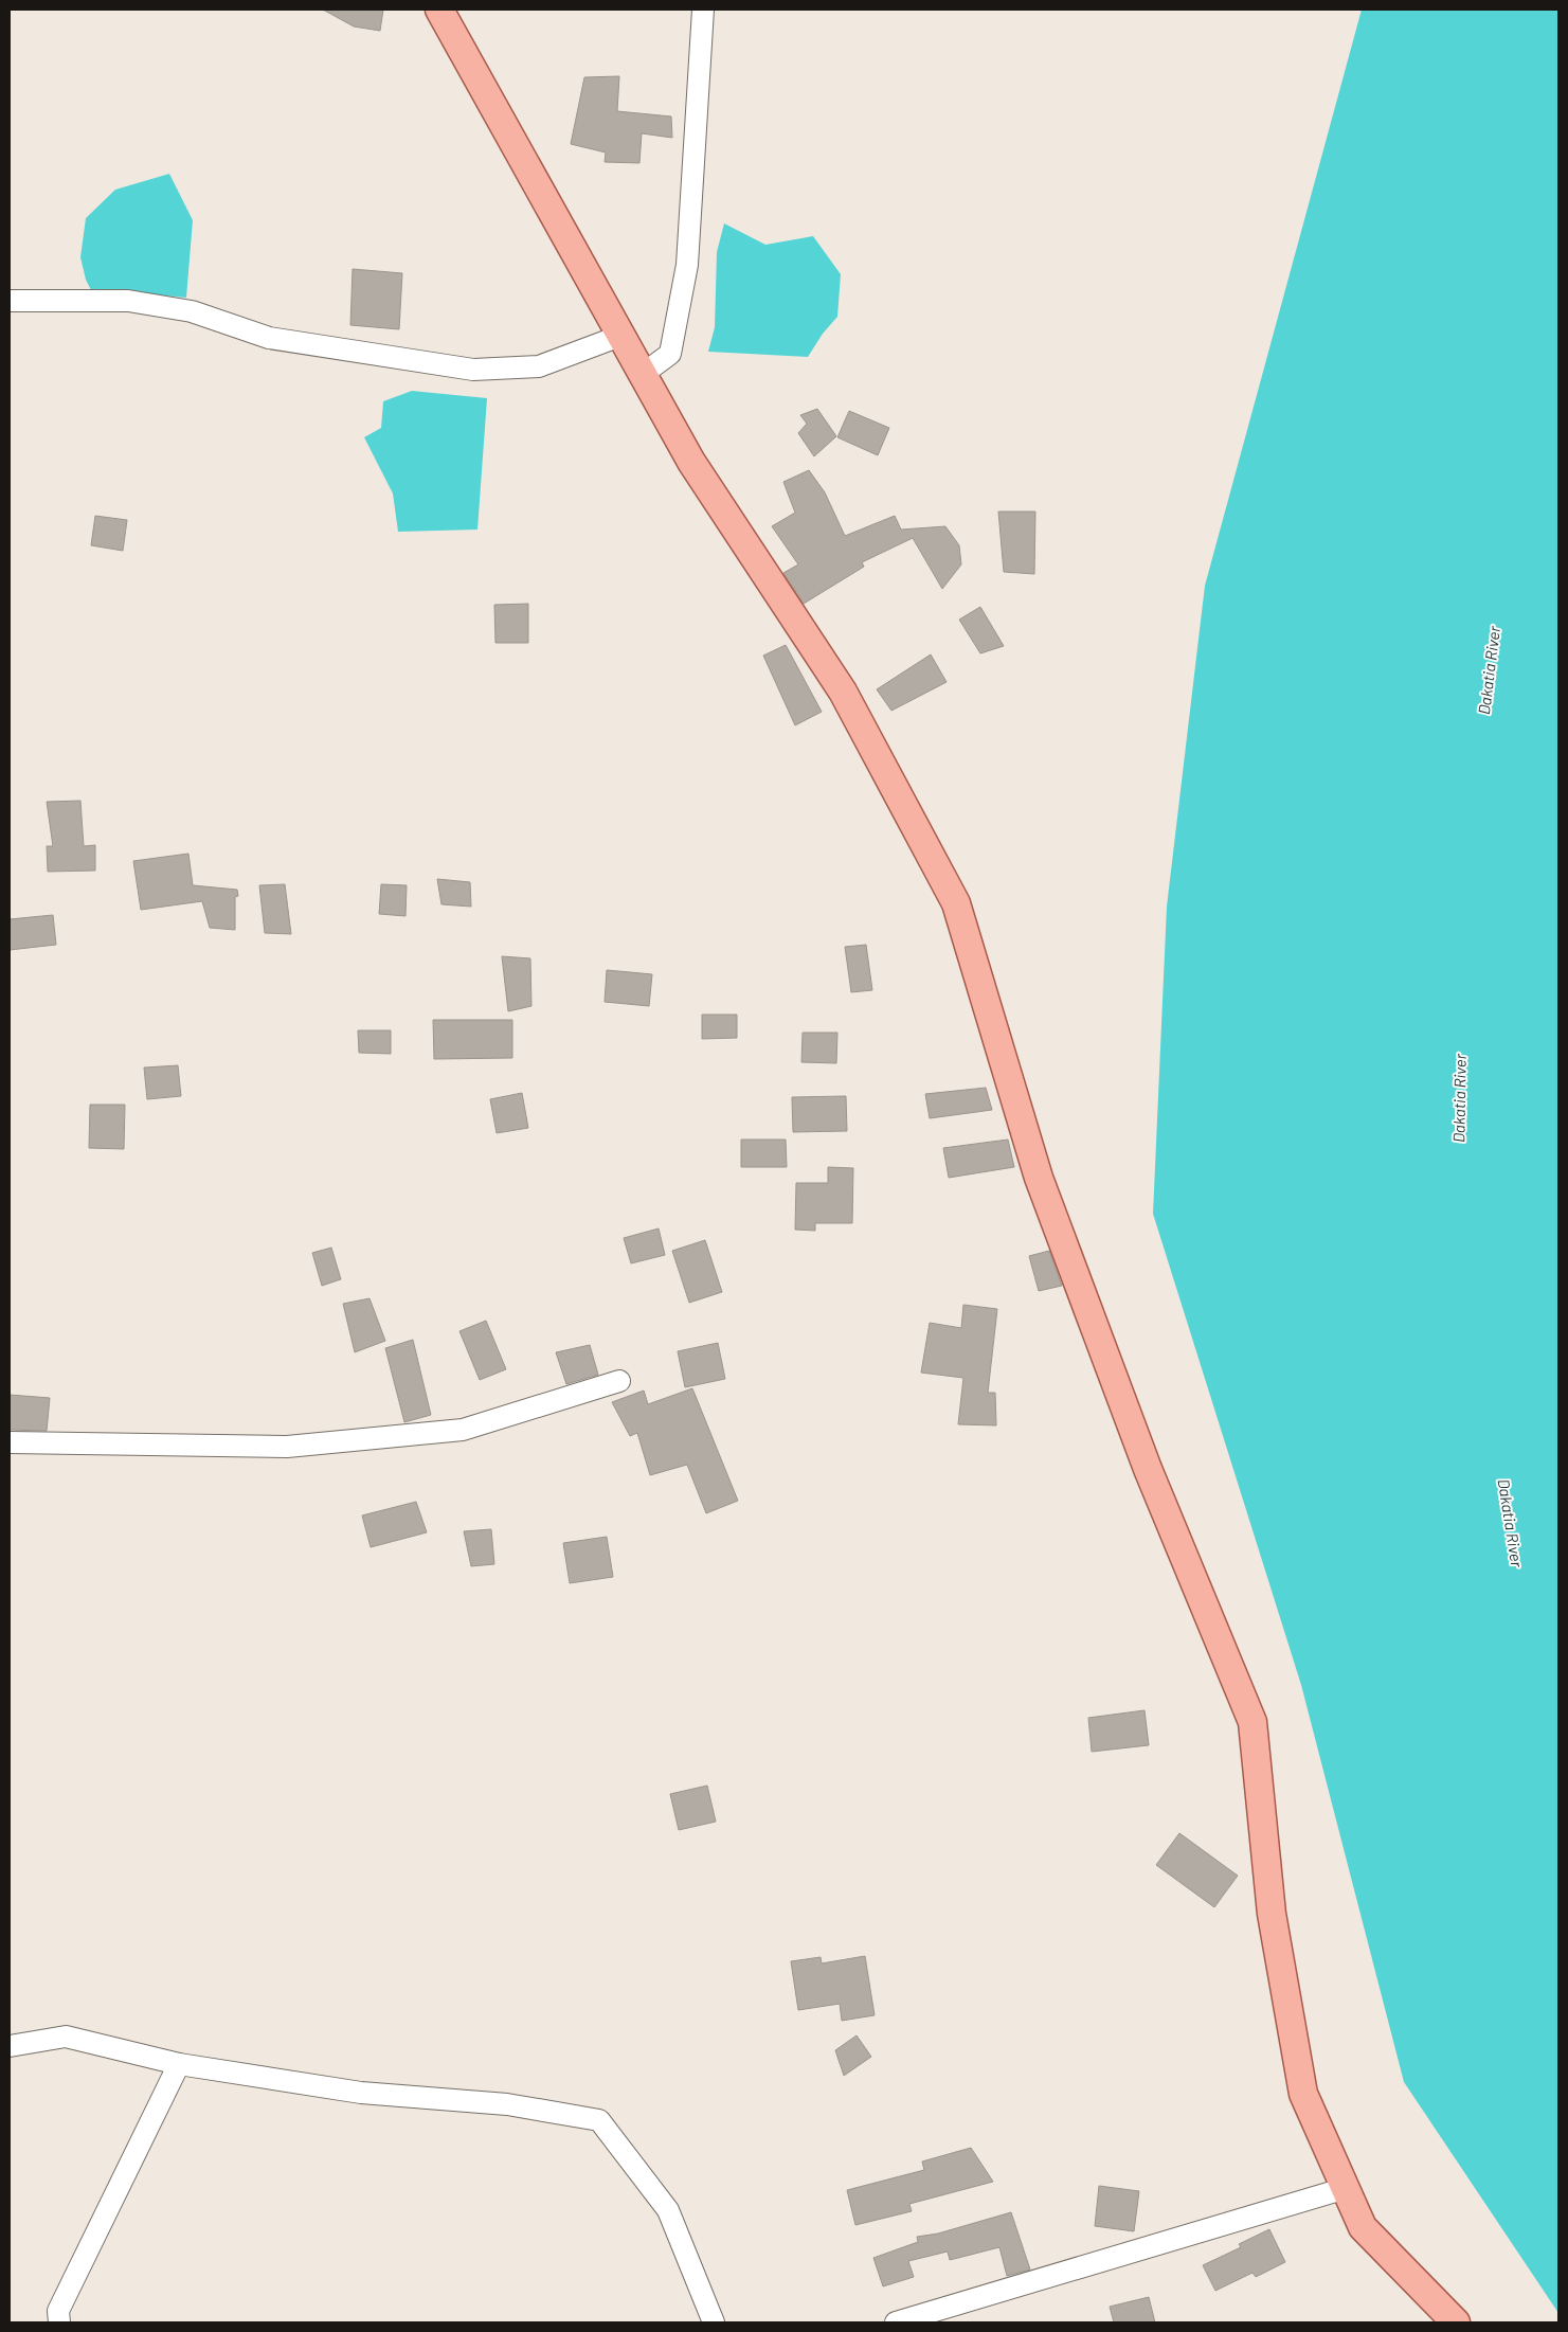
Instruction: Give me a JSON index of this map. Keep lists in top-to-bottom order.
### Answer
{
  "water": ["Dakatia River"]
}
